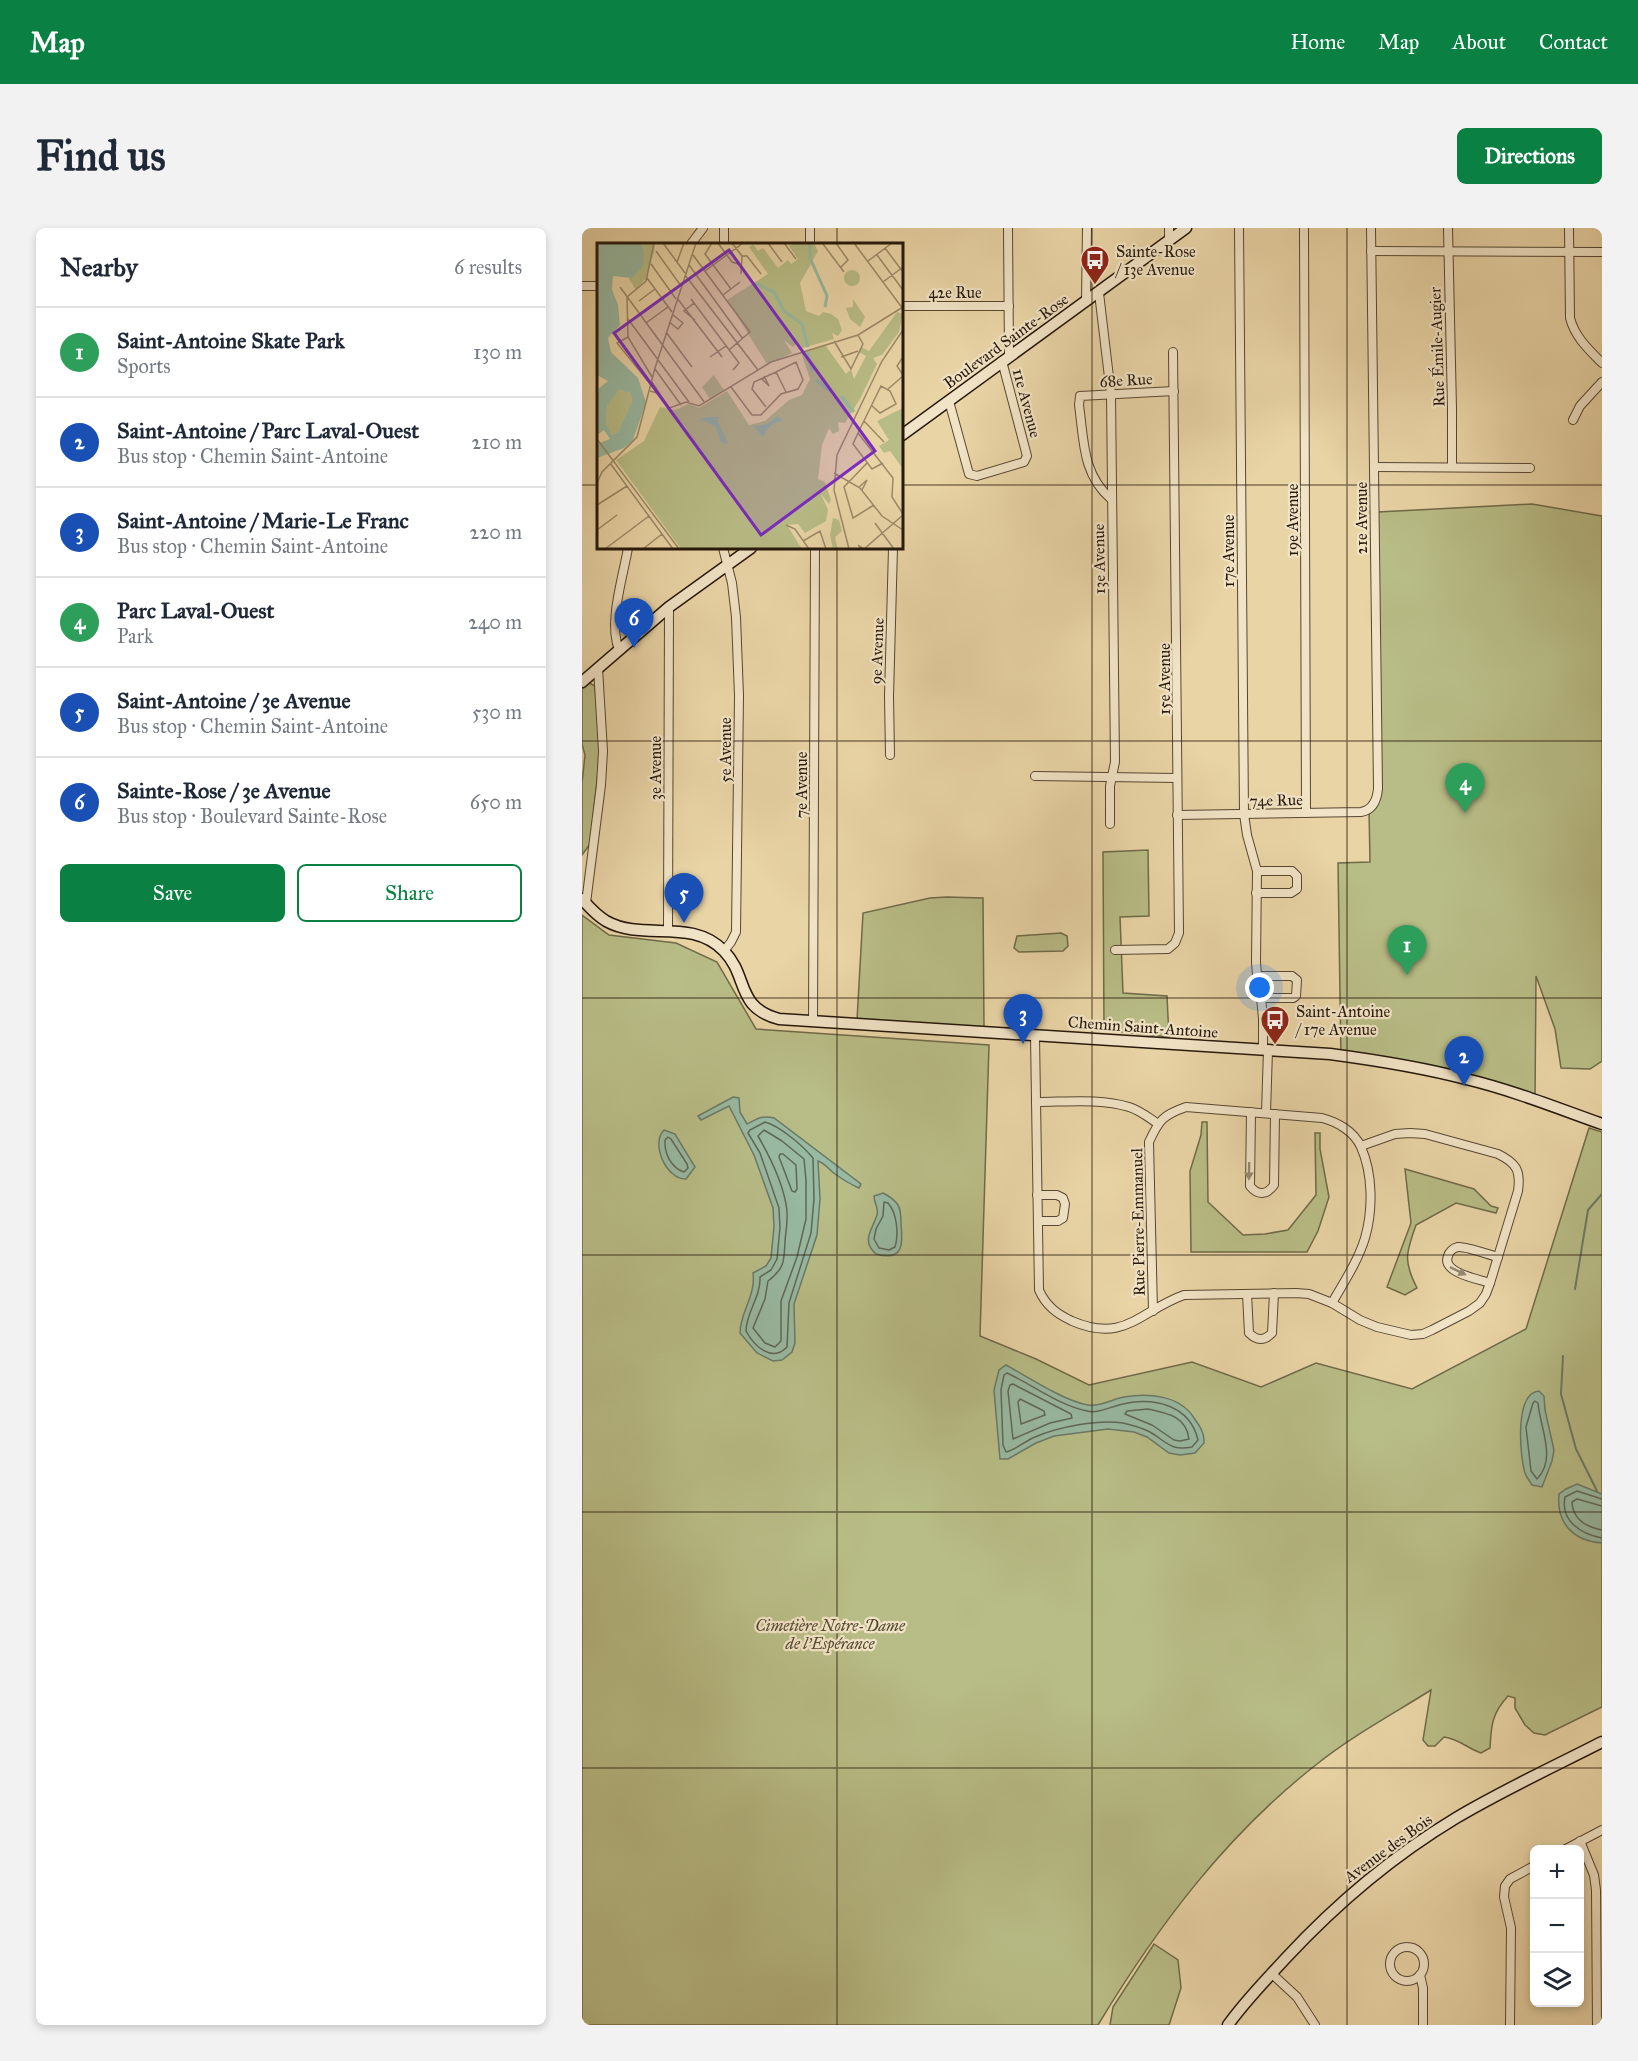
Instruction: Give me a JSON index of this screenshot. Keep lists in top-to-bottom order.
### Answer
{
  "streets": {
    "street": [
      "42e Rue",
      "Boulevard Sainte-Rose",
      "Rue Émile-Augier",
      "68e Rue",
      "11e Avenue",
      "21e Avenue",
      "19e Avenue",
      "17e Avenue",
      "13e Avenue",
      "9e Avenue",
      "15e Avenue",
      "5e Avenue",
      "3e Avenue",
      "7e Avenue",
      "74e Rue",
      "Chemin Saint-Antoine",
      "Rue Pierre-Emmanuel",
      "Avenue des Bois"
    ]
  },
  "crossings": [
    ["42e Rue", "11e Avenue"],
    ["Boulevard Sainte-Rose", "11e Avenue"],
    ["Boulevard Sainte-Rose", "13e Avenue"],
    ["68e Rue", "13e Avenue"],
    ["68e Rue", "15e Avenue"],
    ["21e Avenue", "74e Rue"],
    ["19e Avenue", "74e Rue"],
    ["17e Avenue", "74e Rue"],
    ["17e Avenue", "Chemin Saint-Antoine"],
    ["15e Avenue", "74e Rue"],
    ["5e Avenue", "Chemin Saint-Antoine"],
    ["3e Avenue", "Chemin Saint-Antoine"],
    ["7e Avenue", "Chemin Saint-Antoine"]
  ],
  "parks": ["Cimetière Notre-Dame de l'Espérance"],
  "places": {
    "bus stop": ["Sainte-Rose / 13e Avenue", "Saint-Antoine / 17e Avenue"]
  },
  "page": {
    "header": "Map",
    "nav": [
      "Home",
      "Map",
      "About",
      "Contact"
    ],
    "buttons": [
      "Directions",
      ["Save", "Share"]
    ],
    "title": "Find us",
    "heading": ["Nearby", "6 results"],
    "list": [
      {
        "mark": "1",
        "name": "Saint-Antoine Skate Park",
        "note": "Sports",
        "value": "130 m"
      },
      {
        "mark": "2",
        "name": "Saint-Antoine / Parc Laval-Ouest",
        "note": "Bus stop · Chemin Saint-Antoine",
        "value": "210 m"
      },
      {
        "mark": "3",
        "name": "Saint-Antoine / Marie-Le Franc",
        "note": "Bus stop · Chemin Saint-Antoine",
        "value": "220 m"
      },
      {
        "mark": "4",
        "name": "Parc Laval-Ouest",
        "note": "Park",
        "value": "240 m"
      },
      {
        "mark": "5",
        "name": "Saint-Antoine / 3e Avenue",
        "note": "Bus stop · Chemin Saint-Antoine",
        "value": "530 m"
      },
      {
        "mark": "6",
        "name": "Sainte-Rose / 3e Avenue",
        "note": "Bus stop · Boulevard Sainte-Rose",
        "value": "650 m"
      }
    ],
    "pins": [
      "6",
      "4",
      "5",
      "1",
      "3",
      "2"
    ],
    "map_buttons": ["+", "−"]
  }
}
